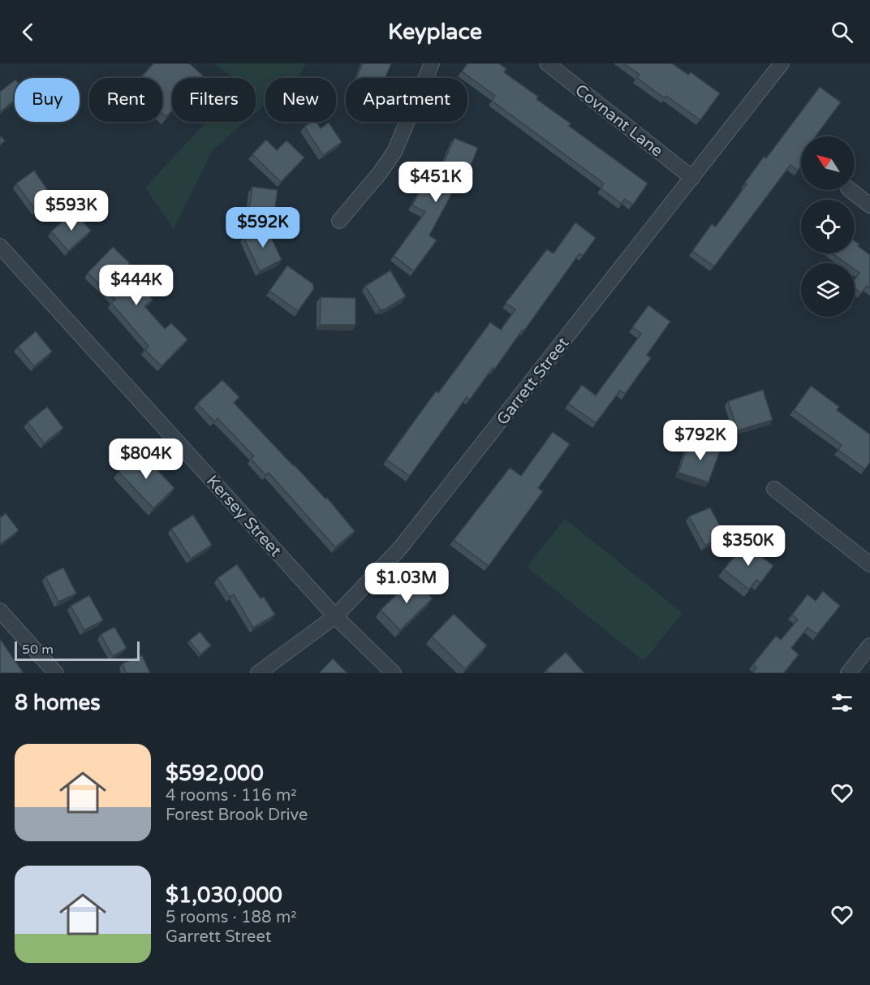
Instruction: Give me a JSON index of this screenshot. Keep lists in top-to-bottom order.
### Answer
{
  "streets": {
    "street": ["Covnant Lane", "Garrett Street", "Kersey Street"]
  },
  "crossings": [
    ["Covnant Lane", "Garrett Street"],
    ["Garrett Street", "Kersey Street"]
  ],
  "scale_bar": "50 m",
  "north": "top left",
  "page": {
    "header": "Keyplace",
    "chip": [
      "Buy",
      "Rent",
      "Filters",
      "New",
      "Apartment"
    ],
    "price": [
      "$451K",
      "$593K",
      "$592K",
      "$444K",
      "$792K",
      "$804K",
      "$350K",
      "$1.03M"
    ],
    "scale": "50 m",
    "heading": "8 homes",
    "list": [
      {
        "name": "$592,000",
        "note": "4 rooms · 116 m² · Forest Brook Drive"
      },
      {
        "name": "$1,030,000",
        "note": "5 rooms · 188 m² · Garrett Street"
      }
    ]
  }
}
